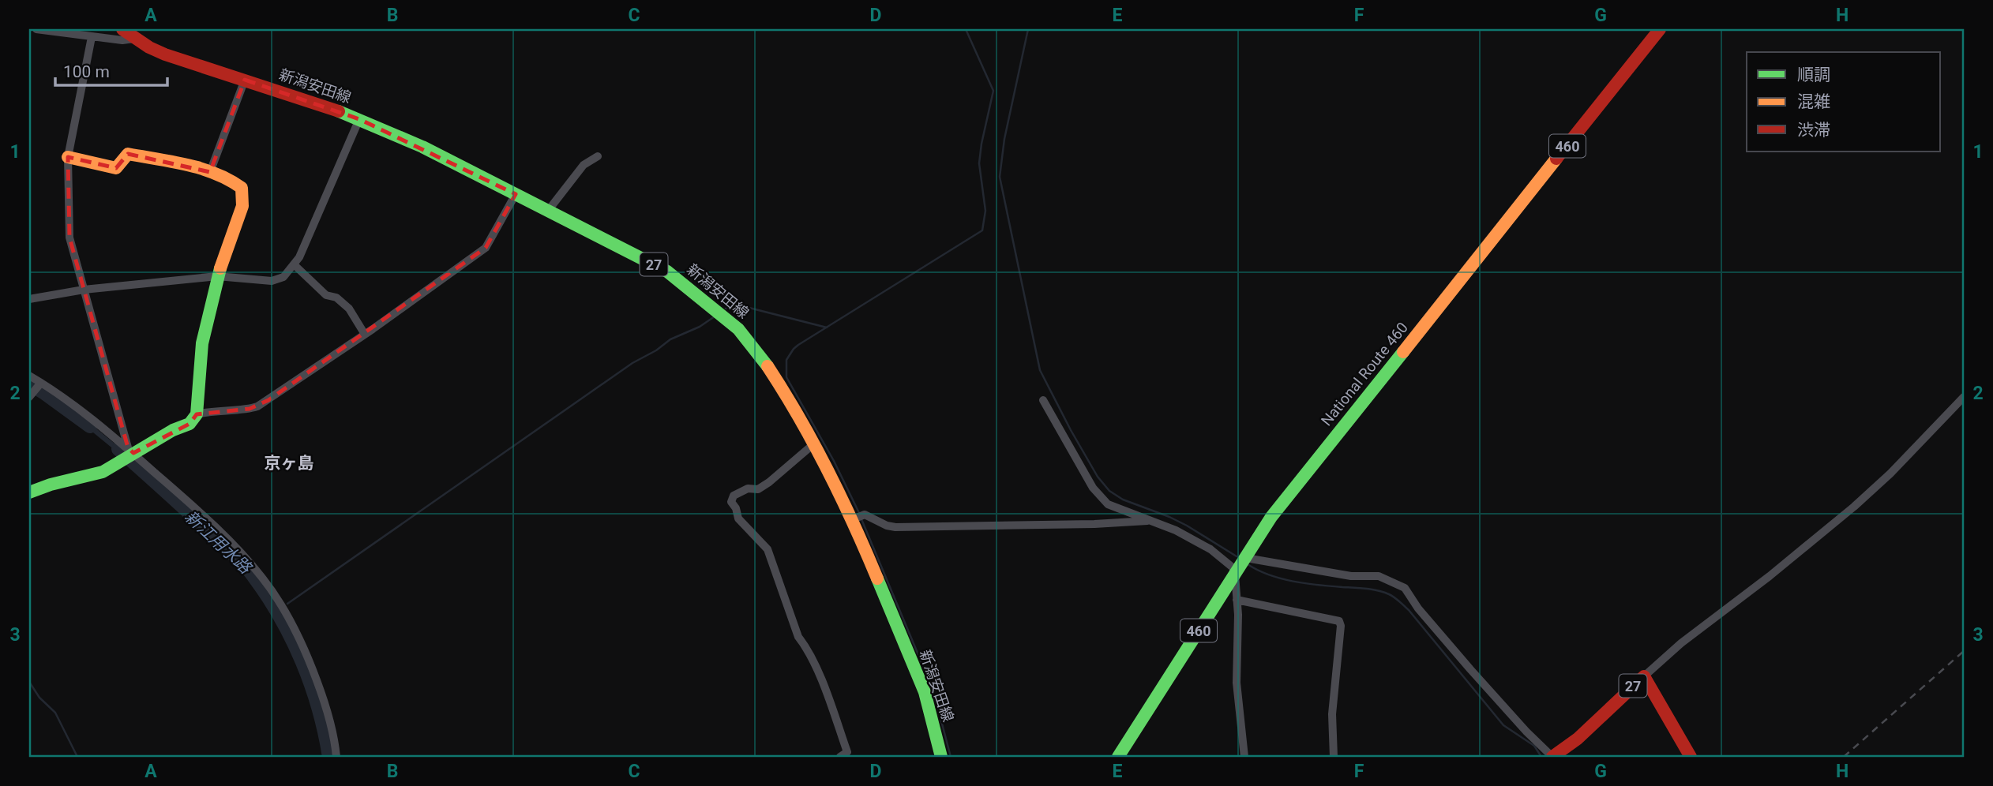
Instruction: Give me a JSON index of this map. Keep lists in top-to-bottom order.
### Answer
{
  "streets": {
    "main road": [
      "新潟安田線",
      "460",
      "27",
      "National Route 460"
    ]
  },
  "districts": ["京ヶ島"],
  "water": ["新江用水路"],
  "legend": ["順調", "混雑", "渋滞"],
  "scale_bar": "100 m",
  "grid": {
    "columns": [
      "A",
      "B",
      "C",
      "D",
      "E",
      "F",
      "G",
      "H"
    ],
    "rows": ["1", "2", "3"]
  }
}
